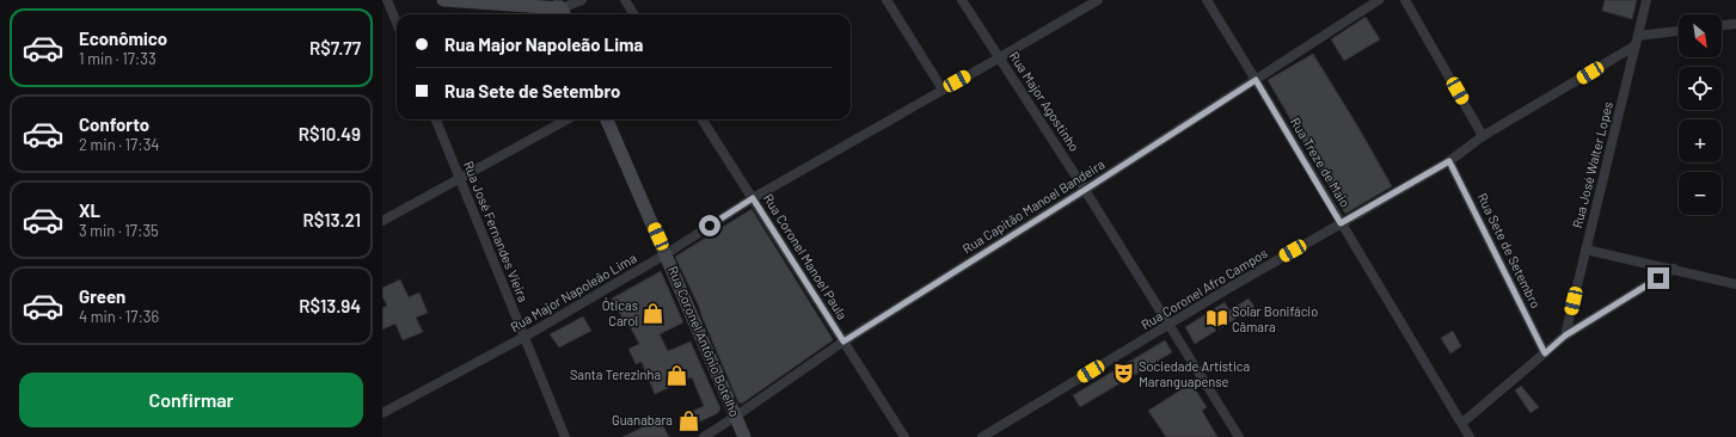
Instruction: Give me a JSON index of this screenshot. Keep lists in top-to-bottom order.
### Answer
{
  "streets": {
    "street": [
      "Rua Major Agostinho",
      "Rua Treze de Maio",
      "Rua José Walter Lopes",
      "Rua Capitão Manoel Bandeira",
      "Rua José Fernandes Vieira",
      "Rua Sete de Setembro",
      "Rua Coronel Manoel Paula",
      "Rua Coronel Afro Campos",
      "Rua Major Napoleão Lima",
      "Rua Coronel Antônio Botelho"
    ]
  },
  "crossings": [
    ["Rua Major Agostinho", "Rua Capitão Manoel Bandeira"],
    ["Rua Major Agostinho", "Rua Coronel Afro Campos"],
    ["Rua Major Agostinho", "Rua Major Napoleão Lima"],
    ["Rua Treze de Maio", "Rua Capitão Manoel Bandeira"],
    ["Rua Treze de Maio", "Rua Coronel Afro Campos"],
    ["Rua José Walter Lopes", "Rua Coronel Afro Campos"],
    ["Rua Capitão Manoel Bandeira", "Rua Coronel Manoel Paula"],
    ["Rua Capitão Manoel Bandeira", "Rua Coronel Antônio Botelho"],
    ["Rua José Fernandes Vieira", "Rua Major Napoleão Lima"],
    ["Rua Sete de Setembro", "Rua Coronel Afro Campos"],
    ["Rua Coronel Manoel Paula", "Rua Major Napoleão Lima"],
    ["Rua Major Napoleão Lima", "Rua Coronel Antônio Botelho"]
  ],
  "places": {
    "shop": ["Óticas Carol", "Santa Terezinha", "Guanabara"],
    "library": ["Solar Bonifácio Câmara"],
    "theatre": ["Sociedade Artística Maranguapense"]
  },
  "north": "bottom right",
  "page": {
    "list": [
      {
        "name": "Econômico",
        "note": "1 min · 17:33",
        "value": "R$7.77"
      },
      {
        "name": "Conforto",
        "note": "2 min · 17:34",
        "value": "R$10.49"
      },
      {
        "name": "XL",
        "note": "3 min · 17:35",
        "value": "R$13.21"
      },
      {
        "name": "Green",
        "note": "4 min · 17:36",
        "value": "R$13.94"
      }
    ],
    "map_buttons": ["+", "−"],
    "banner": ["Rua Major Napoleão Lima", "Rua Sete de Setembro"],
    "buttons": "Confirmar"
  }
}
